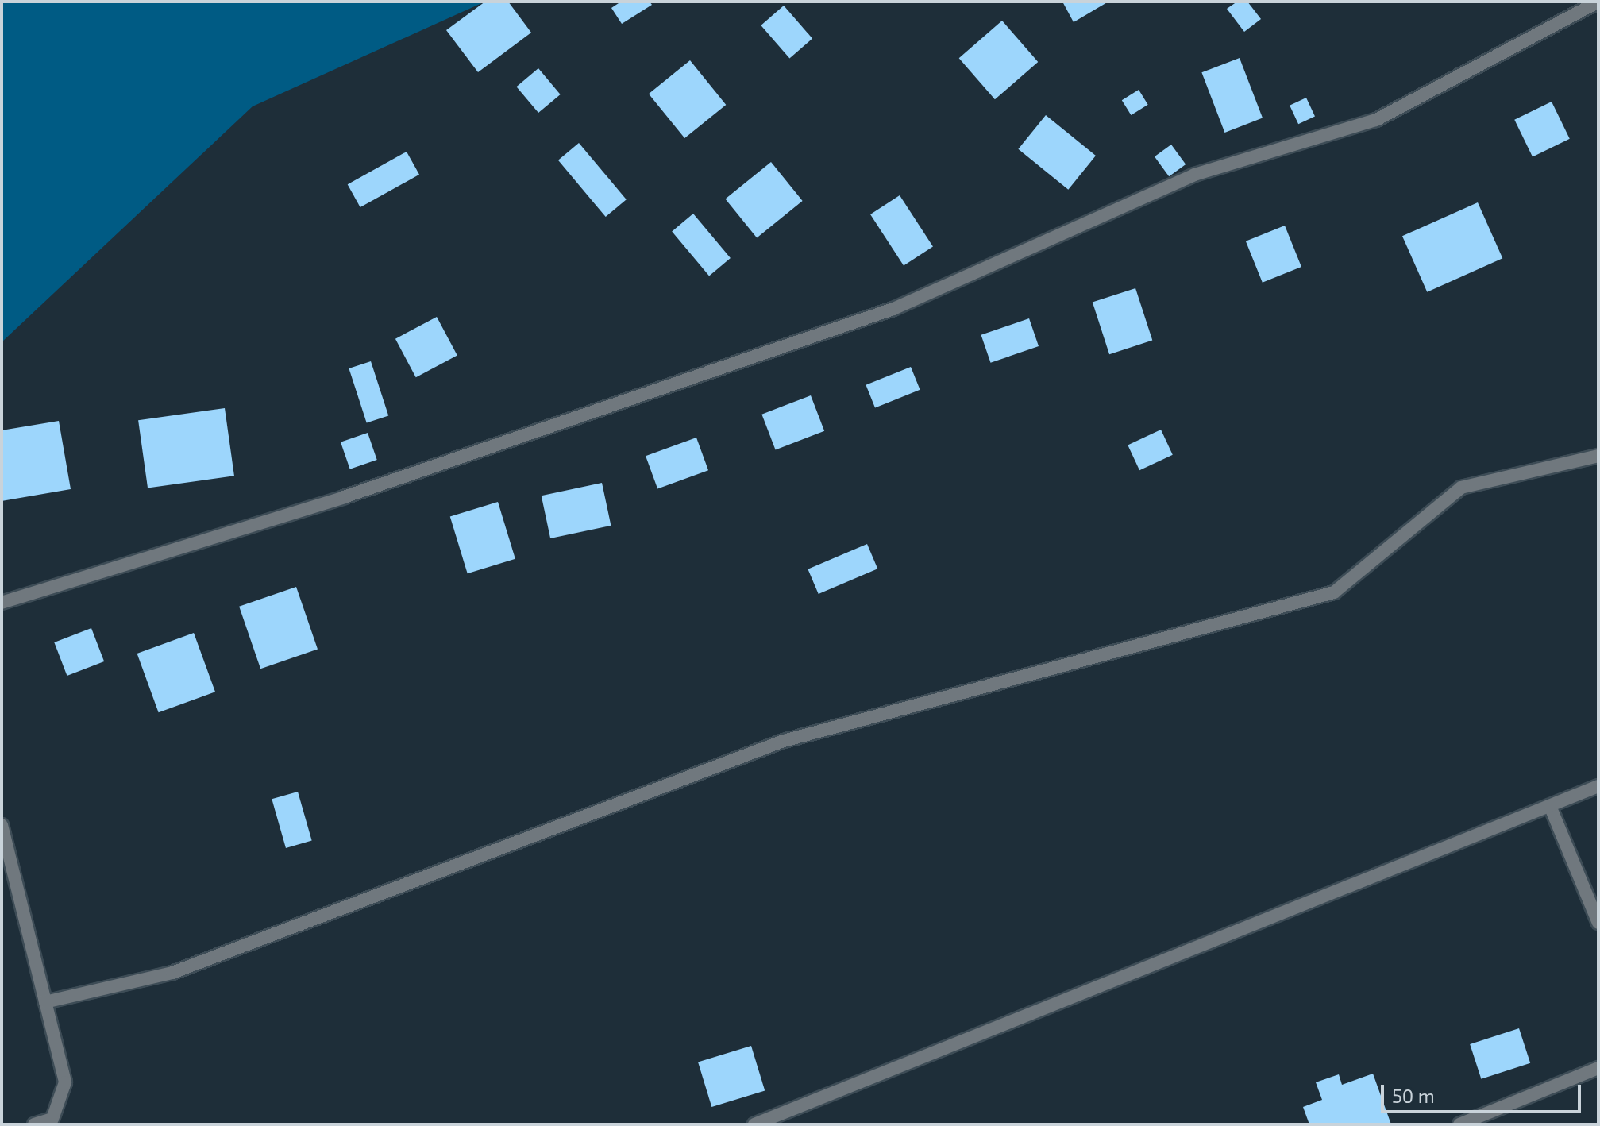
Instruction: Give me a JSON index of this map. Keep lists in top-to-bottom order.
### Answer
{
  "scale_bar": "50 m"
}
